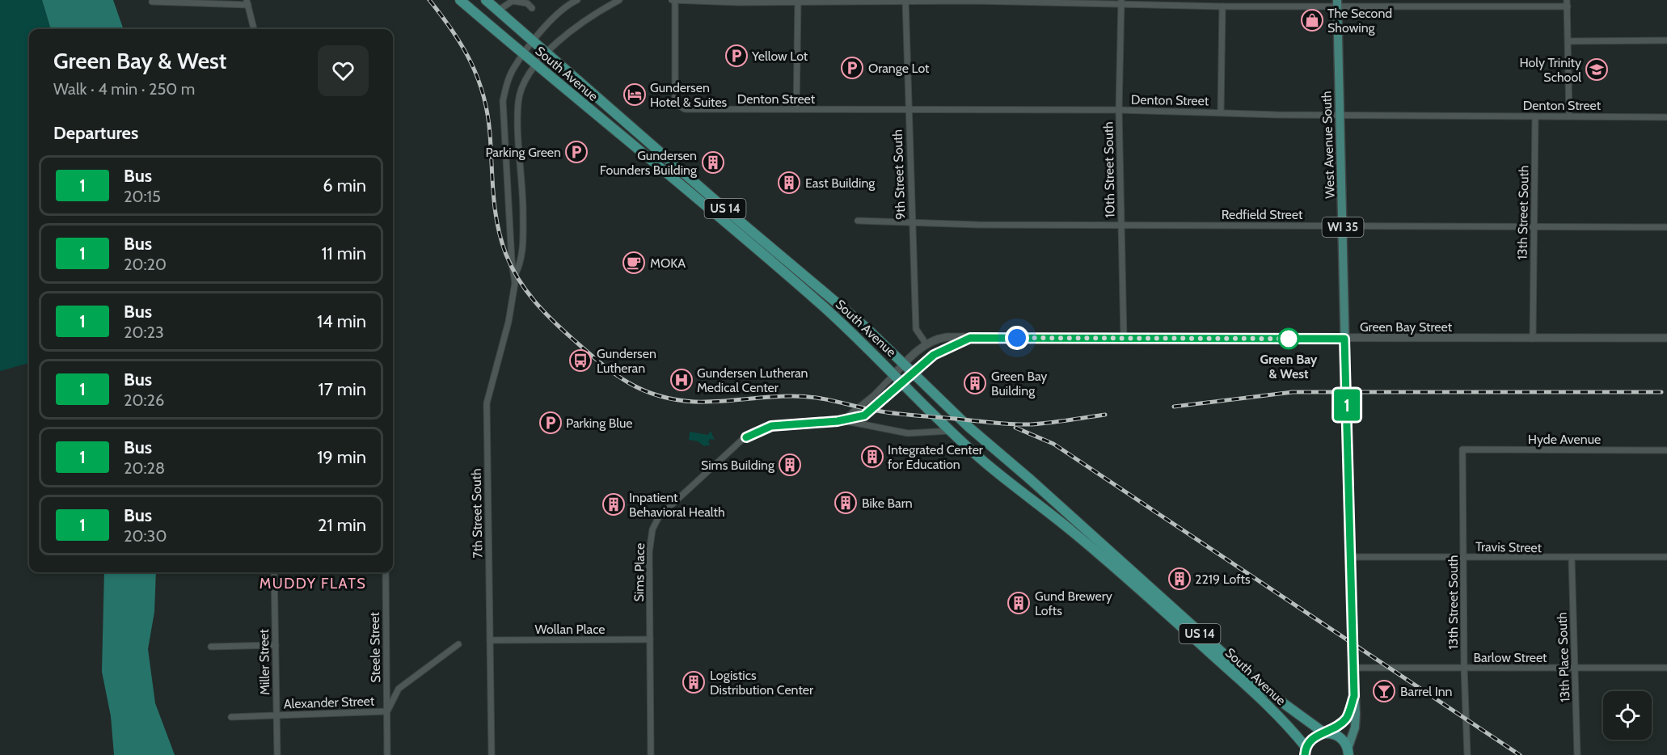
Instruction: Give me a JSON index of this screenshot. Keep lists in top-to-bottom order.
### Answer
{
  "streets": {
    "highway": ["South Avenue", "US 14"],
    "main road": ["West Avenue South", "WI 35"],
    "street": [
      "Denton Street",
      "10th Street South",
      "9th Street South",
      "13th Street South",
      "Redfield Street",
      "Green Bay Street",
      "Hyde Avenue",
      "7th Street South",
      "Travis Street",
      "Sims Place",
      "Wollan Place",
      "Steele Street",
      "Barlow Street",
      "13th Place South",
      "Miller Street",
      "Alexander Street"
    ]
  },
  "crossings": [
    ["South Avenue", "West Avenue South"],
    ["South Avenue", "Green Bay Street"],
    ["South Avenue", "7th Street South"],
    ["South Avenue", "Sims Place"],
    ["Denton Street", "West Avenue South"],
    ["Denton Street", "10th Street South"],
    ["Denton Street", "9th Street South"],
    ["Denton Street", "13th Street South"],
    ["West Avenue South", "Redfield Street"],
    ["West Avenue South", "Green Bay Street"],
    ["West Avenue South", "Travis Street"],
    ["West Avenue South", "Barlow Street"],
    ["10th Street South", "Redfield Street"],
    ["10th Street South", "Green Bay Street"],
    ["9th Street South", "Redfield Street"],
    ["9th Street South", "Green Bay Street"],
    ["13th Street South", "Redfield Street"],
    ["13th Street South", "Green Bay Street"],
    ["13th Street South", "Hyde Avenue"],
    ["13th Street South", "Travis Street"],
    ["13th Street South", "Barlow Street"],
    ["Green Bay Street", "Sims Place"],
    ["7th Street South", "Wollan Place"],
    ["Travis Street", "13th Place South"],
    ["Sims Place", "Wollan Place"],
    ["Steele Street", "Alexander Street"],
    ["Barlow Street", "13th Place South"],
    ["Miller Street", "Alexander Street"]
  ],
  "districts": ["MUDDY FLATS"],
  "places": {
    "shop": ["The Second Showing"],
    "parking": [
      "Yellow Lot",
      "Orange Lot",
      "Parking Green",
      "Parking Blue"
    ],
    "school or university": ["Holy Trinity School"],
    "hotel": ["Gundersen Hotel & Suites"],
    "building": [
      "Gundersen Founders Building",
      "East Building",
      "Green Bay Building",
      "Integrated Center for Education",
      "Sims Building",
      "Bike Barn",
      "Inpatient Behavioral Health",
      "2219 Lofts",
      "Gund Brewery Lofts",
      "Logistics Distribution Center"
    ],
    "cafe": ["MOKA"],
    "other": ["Green Bay & West"],
    "bus stop": ["Gundersen Lutheran"],
    "hospital": ["Gundersen Lutheran Medical Center"],
    "bar": ["Barrel Inn"]
  },
  "lines": ["bus line 1"],
  "page": {
    "on_map": "1",
    "heading": [
      ["Green Bay & West", "Walk · 4 min · 250 m"],
      "Departures"
    ],
    "list": [
      {
        "mark": "1",
        "name": "Bus",
        "note": "20:15",
        "value": "6 min"
      },
      {
        "mark": "1",
        "name": "Bus",
        "note": "20:20",
        "value": "11 min"
      },
      {
        "mark": "1",
        "name": "Bus",
        "note": "20:23",
        "value": "14 min"
      },
      {
        "mark": "1",
        "name": "Bus",
        "note": "20:26",
        "value": "17 min"
      },
      {
        "mark": "1",
        "name": "Bus",
        "note": "20:28",
        "value": "19 min"
      },
      {
        "mark": "1",
        "name": "Bus",
        "note": "20:30",
        "value": "21 min"
      }
    ]
  }
}
